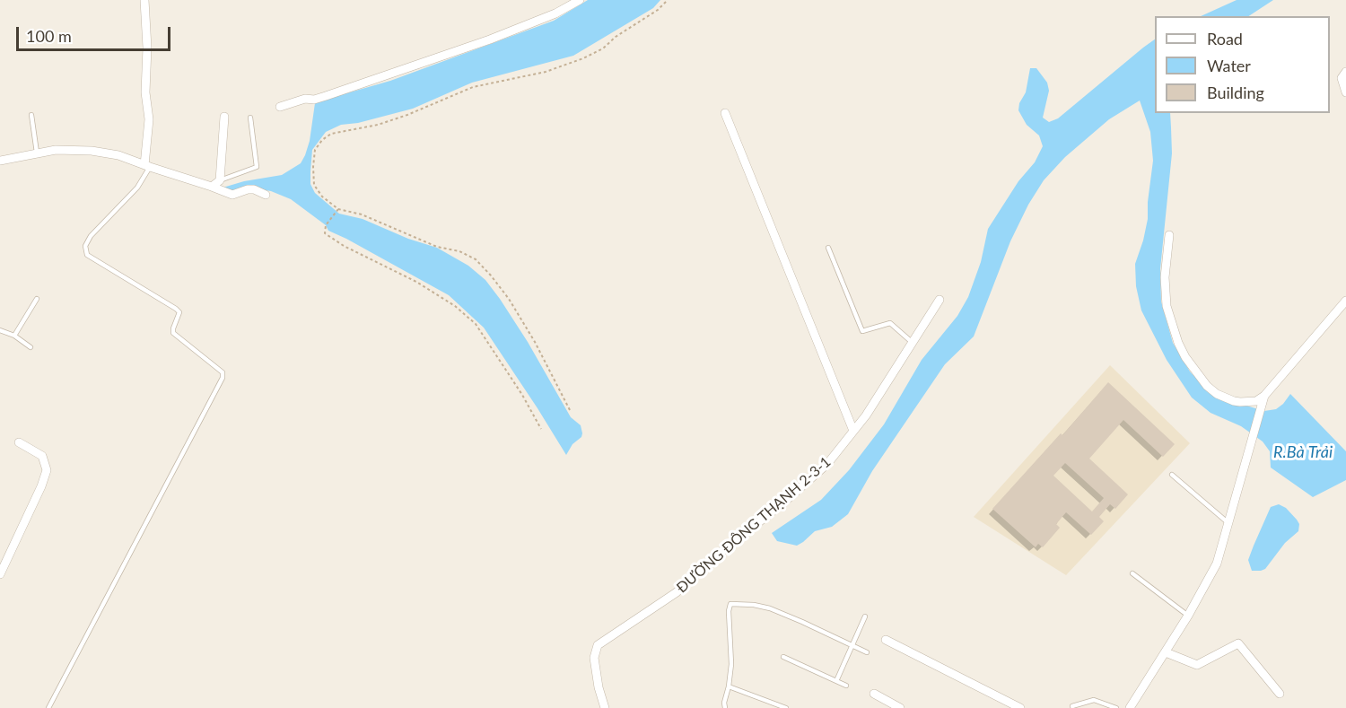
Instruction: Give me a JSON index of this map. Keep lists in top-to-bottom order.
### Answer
{
  "streets": {
    "street": ["ĐƯỜNG ĐÔNG THẠNH 2-3-1"]
  },
  "water": ["R.Bà Trải"],
  "legend": ["Road", "Water", "Building"],
  "scale_bar": "100 m"
}
